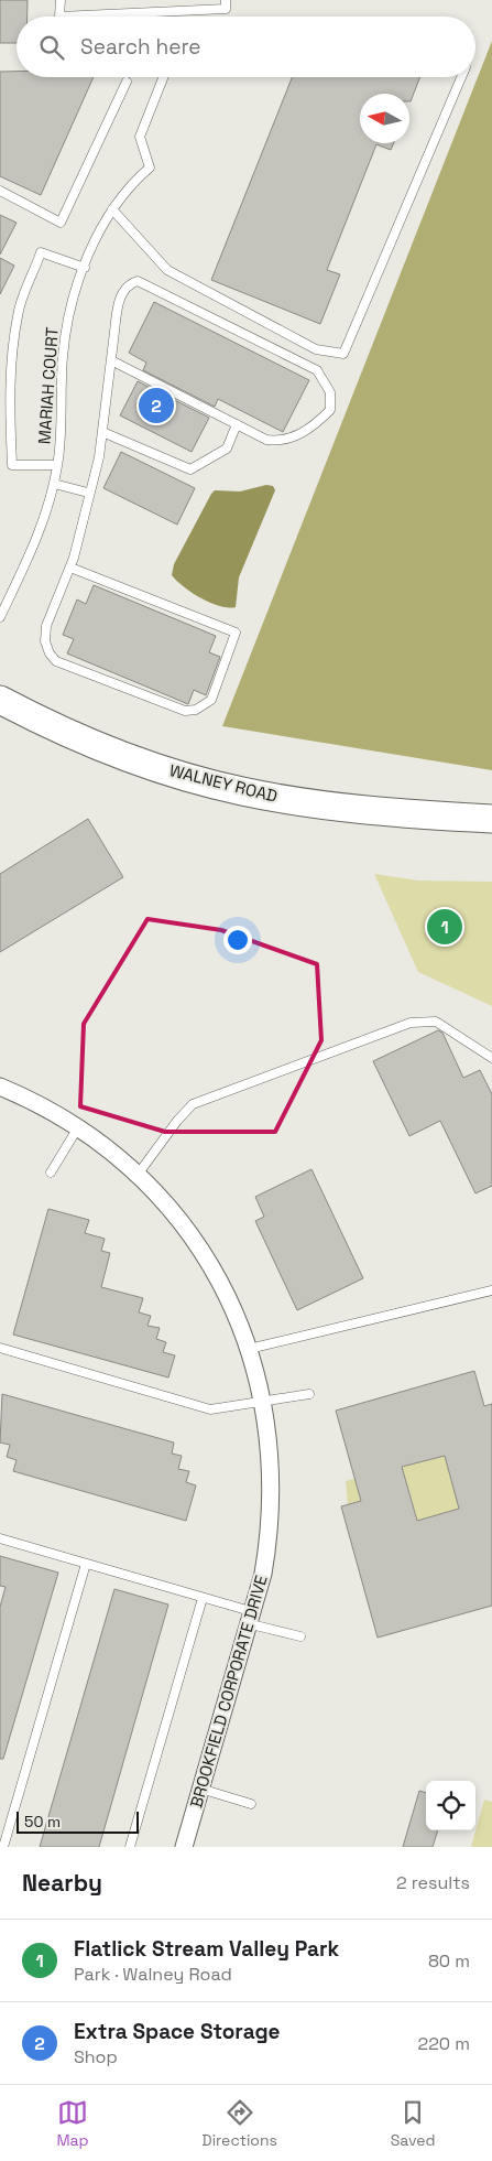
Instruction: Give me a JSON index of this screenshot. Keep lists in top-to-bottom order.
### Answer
{
  "streets": {
    "main road": ["WALNEY ROAD"],
    "street": ["BROOKFIELD CORPORATE DRIVE"],
    "lane": ["MARIAH COURT"]
  },
  "scale_bar": "50 m",
  "north": "left",
  "page": {
    "search": "Search here",
    "pins": ["2", "1"],
    "scale": "50 m",
    "heading": ["Nearby", "2 results"],
    "list": [
      {
        "mark": "1",
        "name": "Flatlick Stream Valley Park",
        "note": "Park · Walney Road",
        "value": "80 m"
      },
      {
        "mark": "2",
        "name": "Extra Space Storage",
        "note": "Shop",
        "value": "220 m"
      }
    ],
    "nav": ["Map", "Directions", "Saved"]
  }
}
